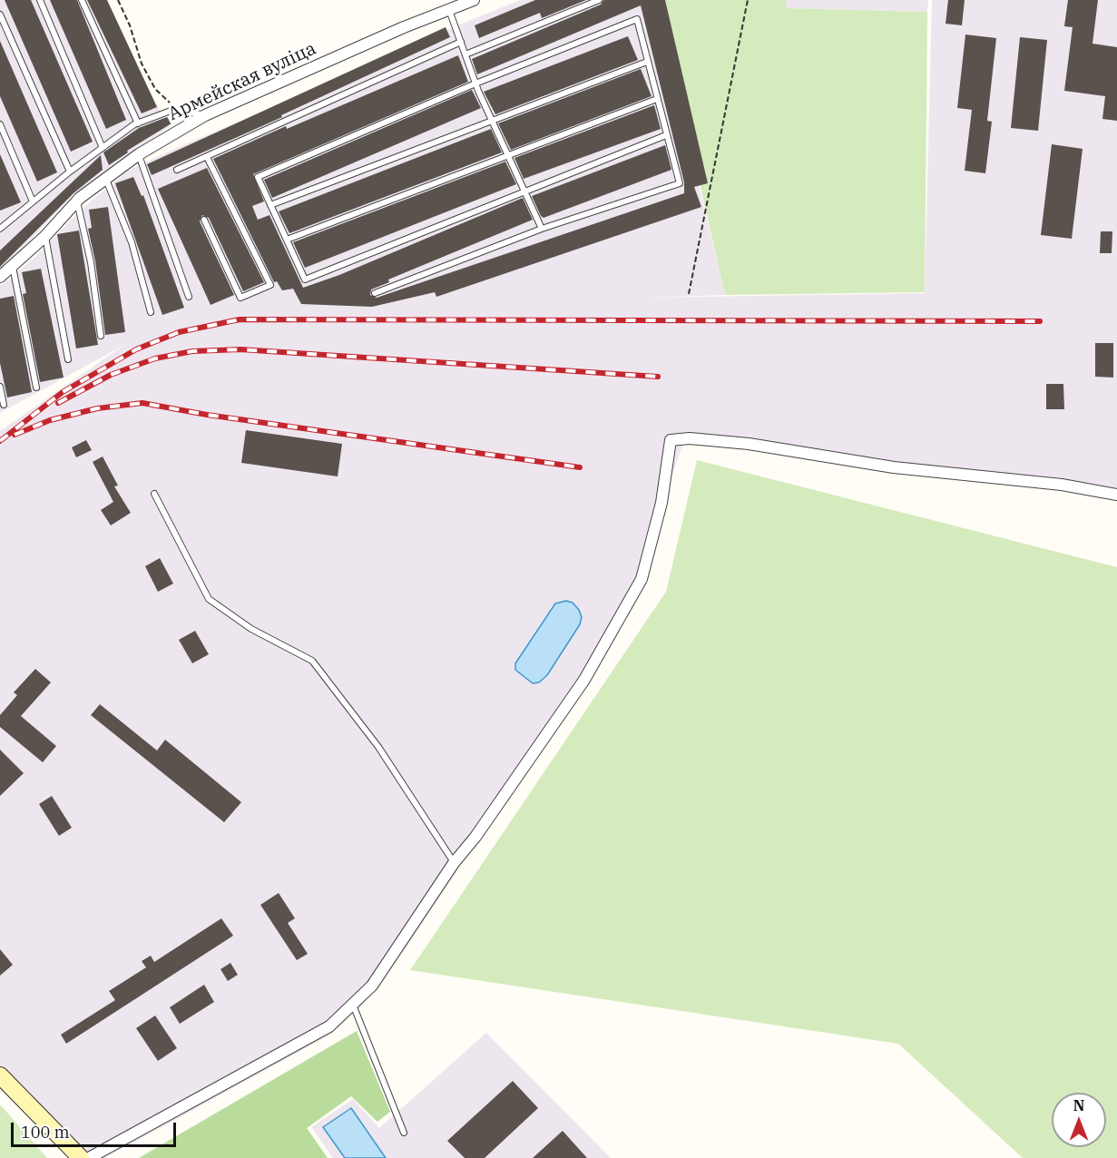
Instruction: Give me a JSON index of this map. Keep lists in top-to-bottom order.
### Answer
{
  "streets": {
    "street": ["Армейская вуліца"]
  },
  "scale_bar": "100 m",
  "north": "top"
}
